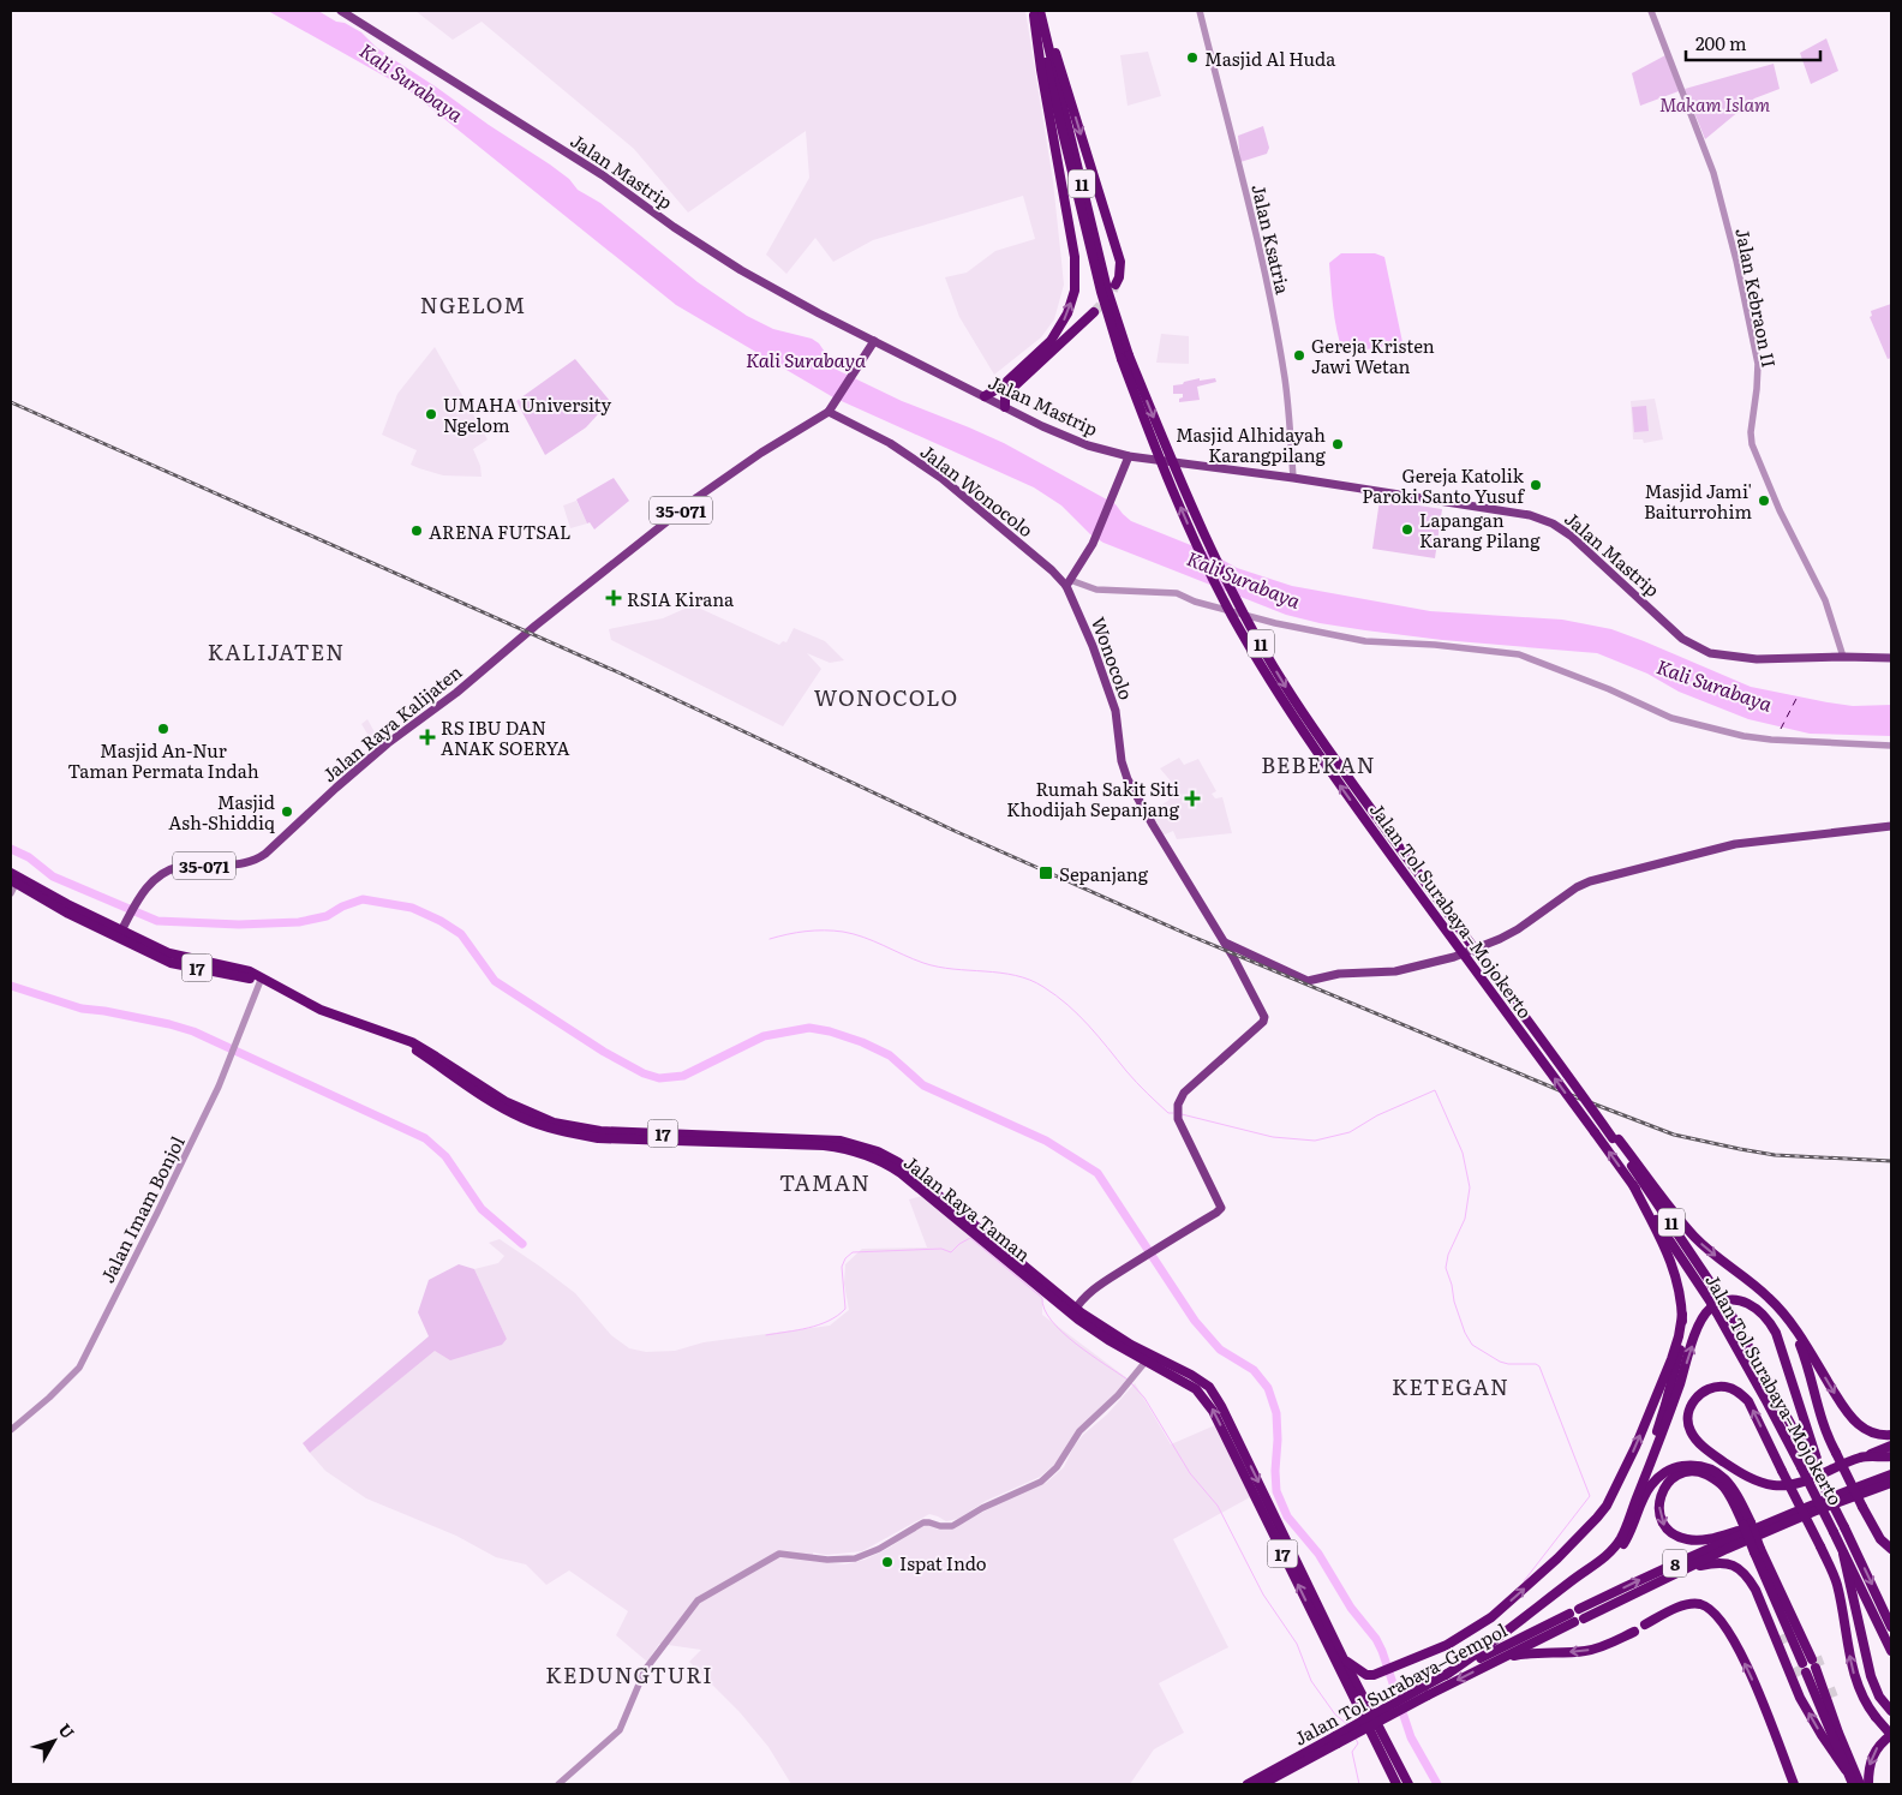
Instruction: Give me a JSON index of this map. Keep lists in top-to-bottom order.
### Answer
{
  "streets": {
    "highway": [
      "11",
      "Jalan Tol Surabaya–Mojokerto",
      "17",
      "Jalan Raya Taman",
      "8",
      "Jalan Tol Surabaya–Gempol"
    ],
    "main road": [
      "Jalan Mastrip",
      "Jalan Wonocolo",
      "35-071",
      "Wonocolo",
      "Jalan Raya Kalijaten"
    ],
    "street": ["Jalan Ksatria", "Jalan Kebraon II", "Jalan Imam Bonjol"]
  },
  "crossings": [
    ["Jalan Mastrip", "Jalan Ksatria"],
    ["Jalan Mastrip", "Jalan Kebraon II"],
    ["Jalan Mastrip", "35-071"],
    ["11", "Jalan Tol Surabaya–Mojokerto"],
    ["Jalan Wonocolo", "35-071"],
    ["Jalan Wonocolo", "Wonocolo"],
    ["Jalan Wonocolo", "Jalan Raya Kalijaten"],
    ["35-071", "Jalan Raya Kalijaten"],
    ["Wonocolo", "Jalan Raya Taman"],
    ["Jalan Raya Kalijaten", "17"],
    ["Jalan Raya Kalijaten", "Jalan Raya Taman"],
    ["17", "Jalan Raya Taman"],
    ["Jalan Raya Taman", "Jalan Imam Bonjol"]
  ],
  "districts": [
    "NGELOM",
    "KALIJATEN",
    "WONOCOLO",
    "BEBEKAN",
    "TAMAN",
    "KETEGAN",
    "KEDUNGTURI"
  ],
  "water": ["Kali Surabaya"],
  "parks": ["Makam Islam"],
  "places": {
    "other": [
      "Masjid Al Huda",
      "Gereja Kristen Jawi Wetan",
      "UMAHA University Ngelom",
      "Masjid Alhidayah Karangpilang",
      "Gereja Katolik Paroki Santo Yusuf",
      "Masjid Jami' Baiturrohim",
      "Lapangan Karang Pilang",
      "ARENA FUTSAL",
      "Masjid An-Nur Taman Permata Indah",
      "Masjid Ash-Shiddiq",
      "Ispat Indo"
    ],
    "health": ["RSIA Kirana", "RS IBU DAN ANAK SOERYA", "Rumah Sakit Siti Khodijah Sepanjang"],
    "transit": ["Sepanjang"]
  },
  "scale_bar": "200 m",
  "north": "top right"
}
